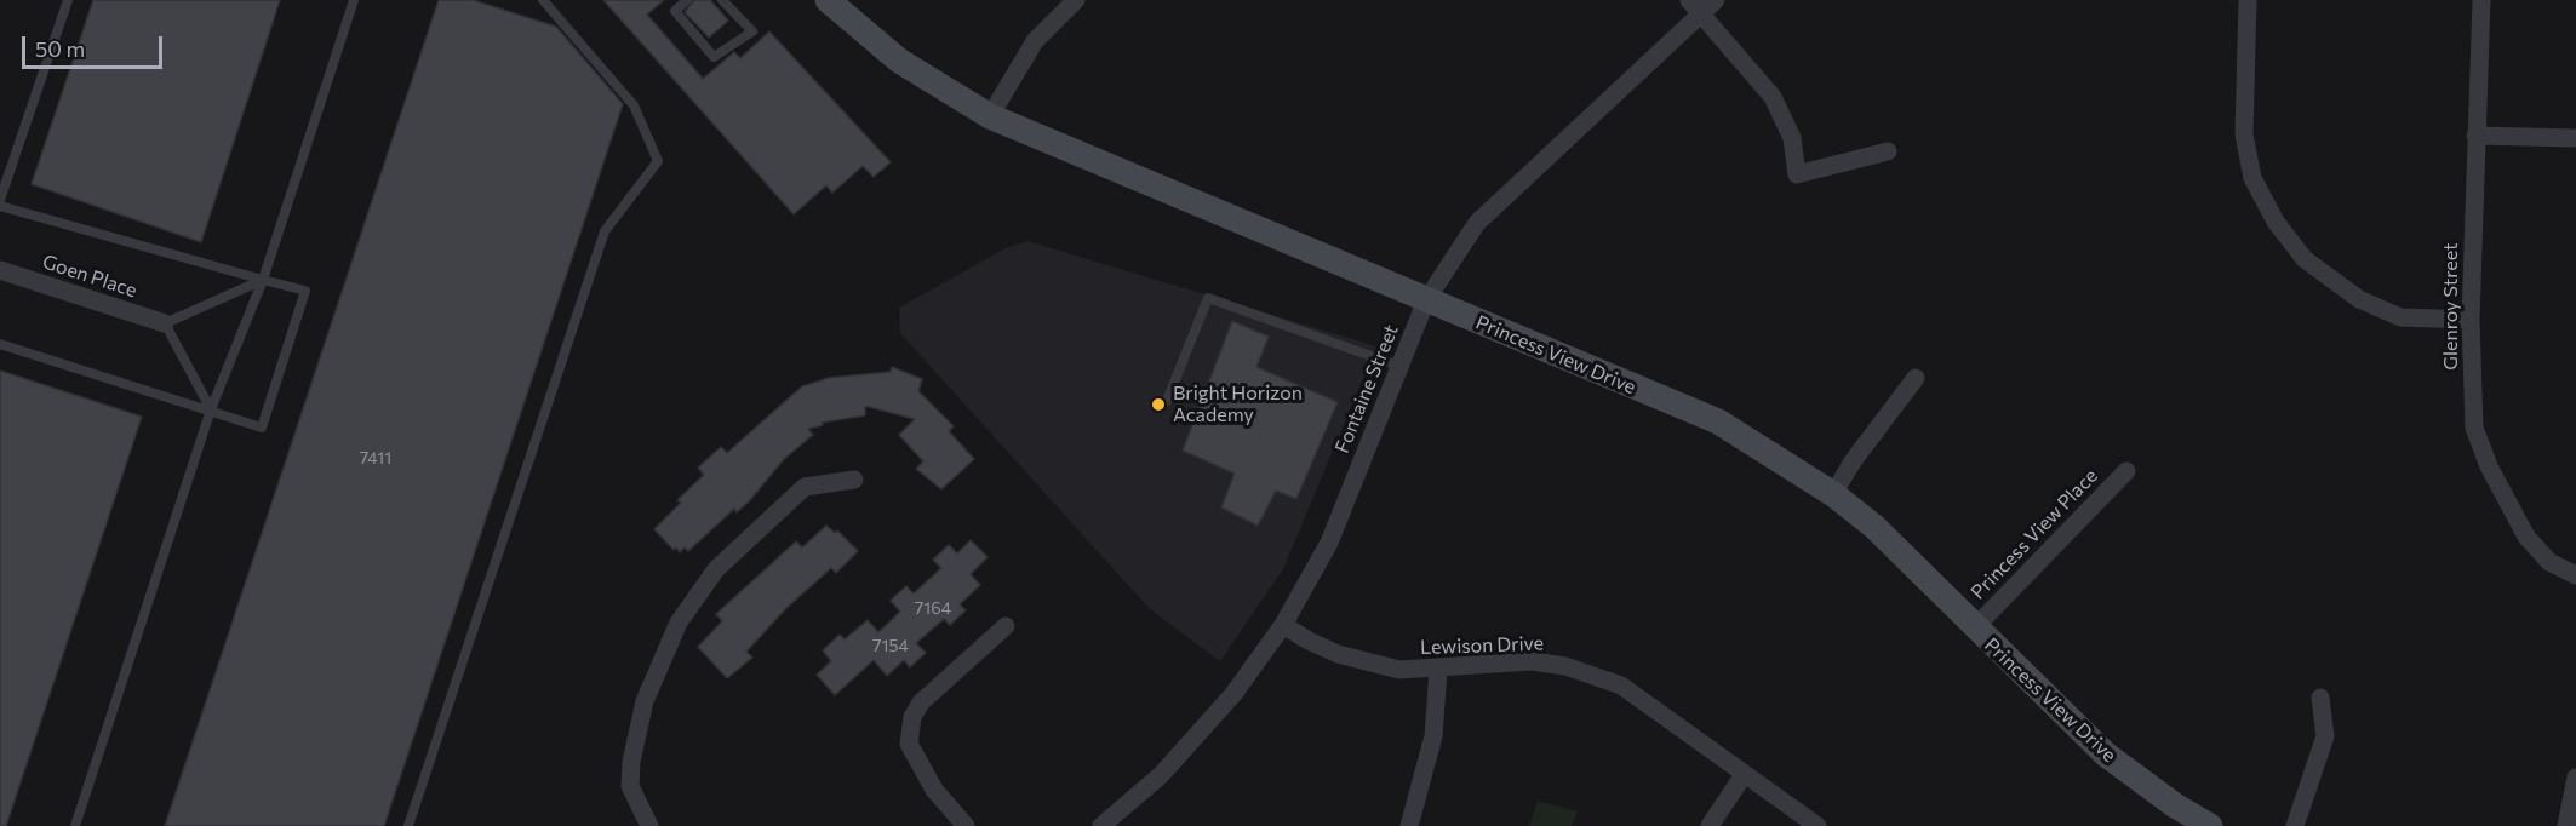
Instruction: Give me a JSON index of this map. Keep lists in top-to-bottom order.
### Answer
{
  "streets": {
    "main road": ["Princess View Drive"],
    "street": [
      "Goen Place",
      "Glenroy Street",
      "Fontaine Street",
      "Princess View Place",
      "Lewison Drive"
    ]
  },
  "crossings": [
    ["Princess View Drive", "Fontaine Street"],
    ["Princess View Drive", "Princess View Place"],
    ["Fontaine Street", "Lewison Drive"]
  ],
  "places": ["Bright Horizon Academy"],
  "house_numbers": ["7411", "7164", "7154"],
  "scale_bar": "50 m"
}
